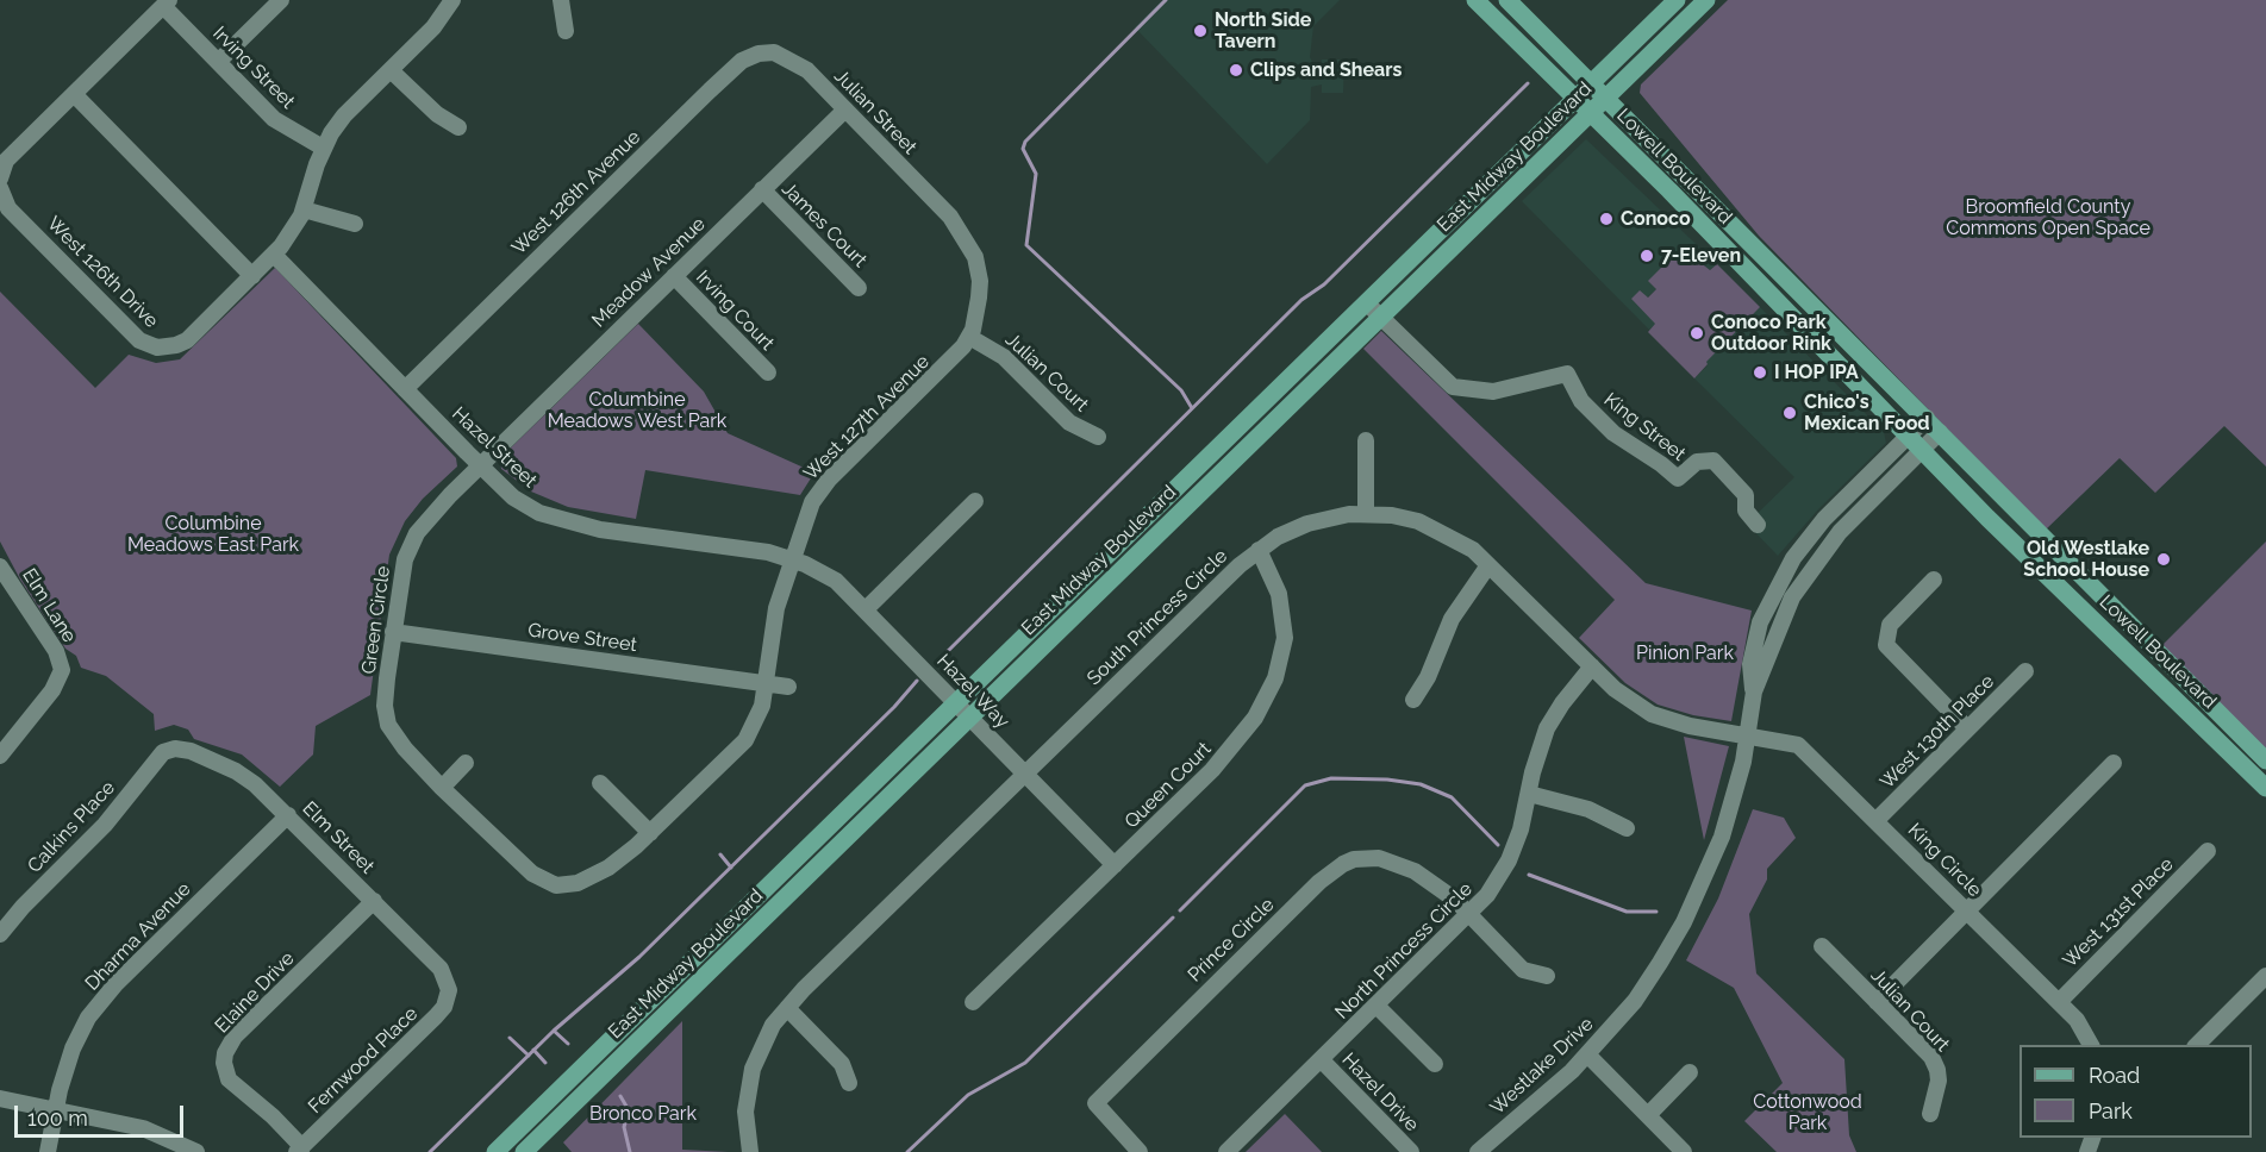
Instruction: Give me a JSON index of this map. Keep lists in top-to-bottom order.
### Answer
{
  "streets": {
    "main road": ["East Midway Boulevard", "Lowell Boulevard"],
    "street": [
      "Irving Street",
      "Julian Street",
      "West 126th Avenue",
      "James Court",
      "West 126th Drive",
      "Meadow Avenue",
      "Irving Court",
      "Julian Court",
      "West 127th Avenue",
      "King Street",
      "Hazel Street",
      "Elm Lane",
      "South Princess Circle",
      "Green Circle",
      "Grove Street",
      "Hazel Way",
      "West 130th Place",
      "Queen Court",
      "Calkins Place",
      "Elm Street",
      "King Circle",
      "West 131st Place",
      "Dharma Avenue",
      "Prince Circle",
      "North Princess Circle",
      "Elaine Drive",
      "Fernwood Place",
      "Westlake Drive",
      "Hazel Drive"
    ]
  },
  "crossings": [
    ["Irving Street", "West 126th Drive"],
    ["Julian Street", "West 126th Avenue"],
    ["Julian Street", "Meadow Avenue"],
    ["Julian Street", "West 127th Avenue"],
    ["East Midway Boulevard", "Lowell Boulevard"],
    ["East Midway Boulevard", "King Street"],
    ["East Midway Boulevard", "Hazel Way"],
    ["Lowell Boulevard", "Westlake Drive"],
    ["West 126th Avenue", "Hazel Street"],
    ["James Court", "Meadow Avenue"],
    ["West 126th Drive", "Hazel Street"],
    ["Meadow Avenue", "Irving Court"],
    ["Meadow Avenue", "Hazel Street"],
    ["Meadow Avenue", "Green Circle"],
    ["Julian Court", "West 127th Avenue"],
    ["West 127th Avenue", "Hazel Street"],
    ["West 127th Avenue", "Green Circle"],
    ["West 127th Avenue", "Grove Street"],
    ["West 127th Avenue", "Hazel Way"],
    ["Hazel Street", "Green Circle"],
    ["Hazel Street", "Hazel Way"],
    ["South Princess Circle", "Hazel Way"],
    ["South Princess Circle", "Queen Court"],
    ["South Princess Circle", "King Circle"],
    ["South Princess Circle", "North Princess Circle"],
    ["South Princess Circle", "Westlake Drive"],
    ["Green Circle", "Grove Street"],
    ["Hazel Way", "Queen Court"],
    ["West 130th Place", "King Circle"],
    ["Calkins Place", "Elm Street"],
    ["Elm Street", "Dharma Avenue"],
    ["Elm Street", "Elaine Drive"],
    ["Elm Street", "Fernwood Place"],
    ["King Circle", "West 131st Place"],
    ["King Circle", "Westlake Drive"],
    ["Prince Circle", "North Princess Circle"],
    ["North Princess Circle", "Hazel Drive"],
    ["Elaine Drive", "Fernwood Place"]
  ],
  "parks": [
    "Broomfield County Commons Open Space",
    "Columbine Meadows West Park",
    "Columbine Meadows East Park",
    "Pinion Park",
    "Cottonwood Park",
    "Bronco Park"
  ],
  "places": [
    "North Side Tavern",
    "Clips and Shears",
    "Conoco",
    "7-Eleven",
    "Conoco Park Outdoor Rink",
    "I HOP IPA",
    "Chico's Mexican Food",
    "Old Westlake School House"
  ],
  "legend": ["Road", "Park"],
  "scale_bar": "100 m"
}
